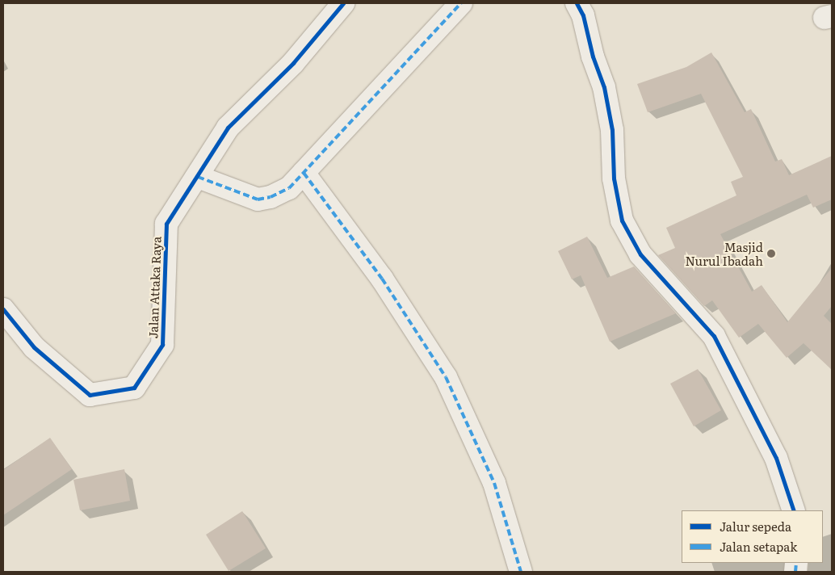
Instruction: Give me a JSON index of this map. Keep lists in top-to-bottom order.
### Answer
{
  "streets": {
    "street": ["Jalan Attaka Raya"]
  },
  "places": ["Masjid Nurul Ibadah"],
  "legend": ["Jalur sepeda", "Jalan setapak"]
}
